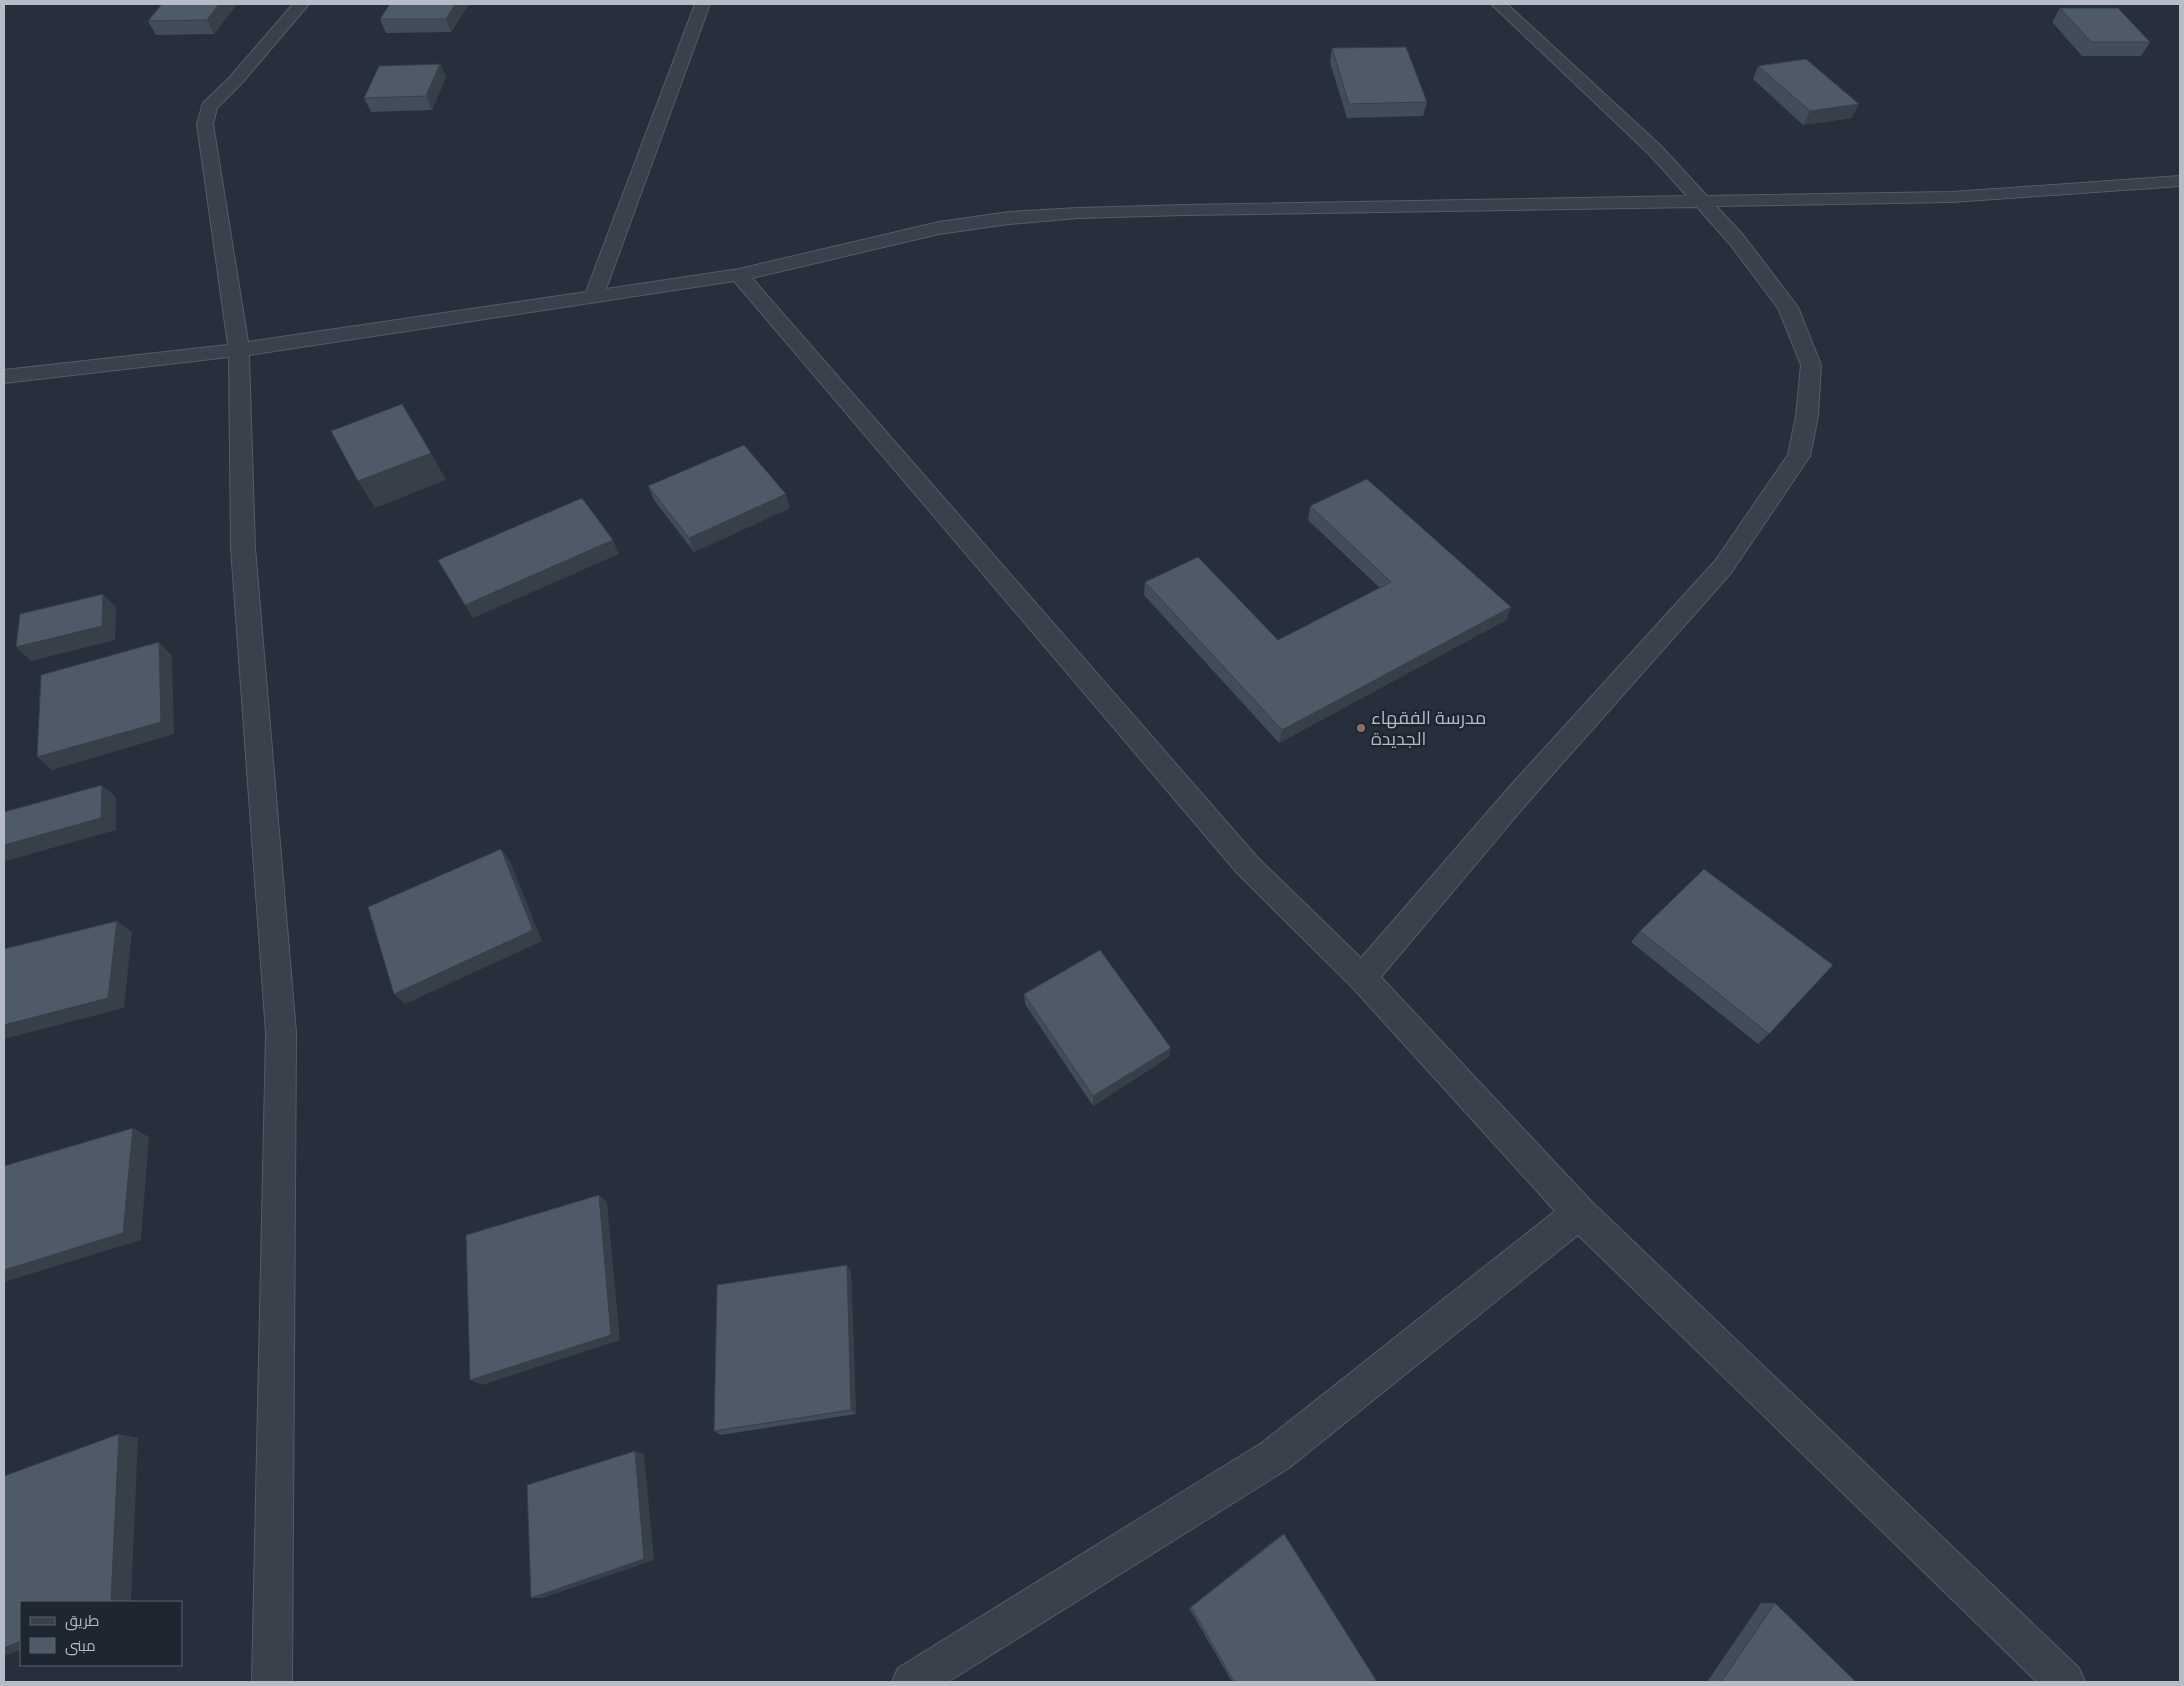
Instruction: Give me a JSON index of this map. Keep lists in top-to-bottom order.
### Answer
{
  "places": ["مدرسة الفقهاء الجديدة"],
  "legend": ["طريق", "مبنى"]
}
